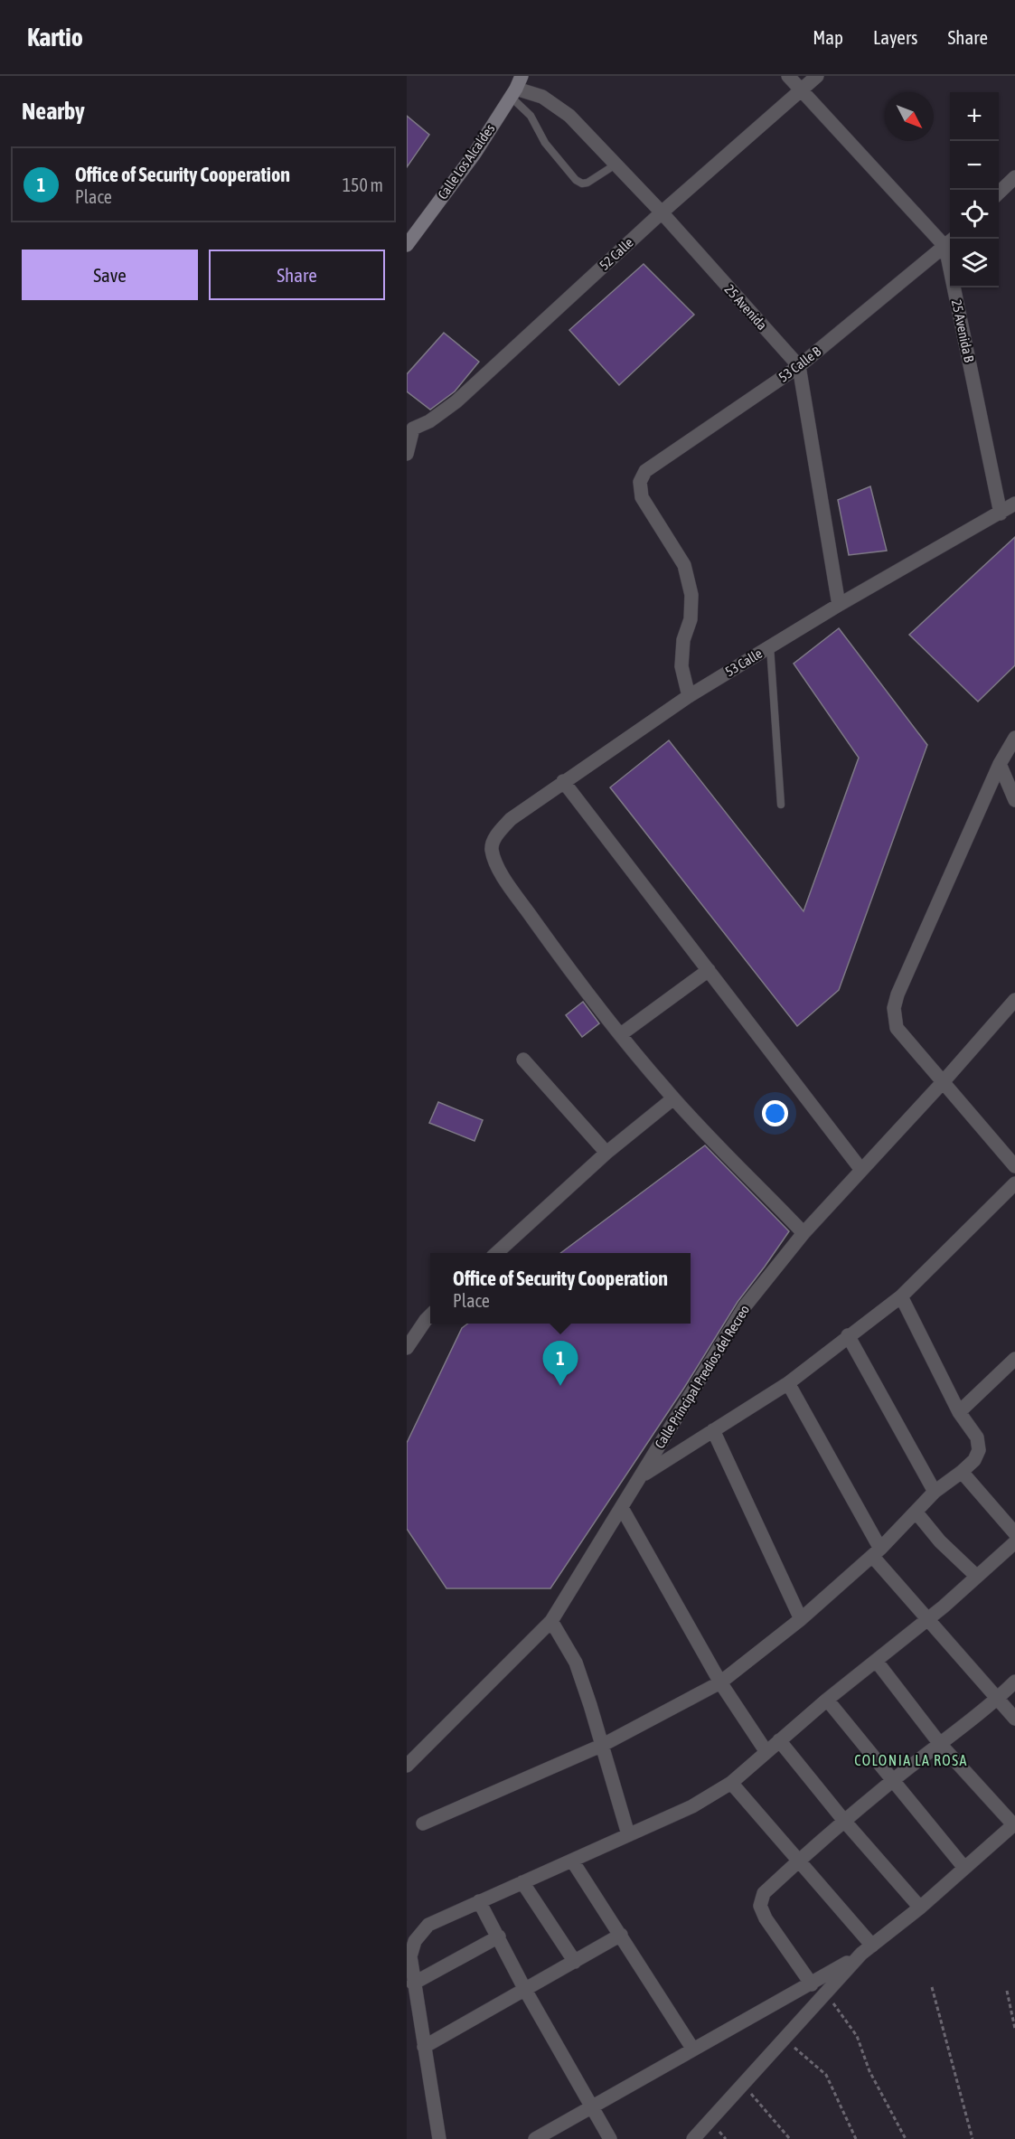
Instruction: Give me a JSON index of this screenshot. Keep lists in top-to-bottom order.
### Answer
{
  "streets": {
    "main road": ["Calle Los Alcaldes"],
    "street": [
      "52 Calle",
      "25 Avenida",
      "25 Avenida B",
      "53 Calle B",
      "53 Calle",
      "Calle Principal Predios del Recreo"
    ]
  },
  "crossings": [
    ["Calle Los Alcaldes", "25 Avenida"],
    ["52 Calle", "25 Avenida"],
    ["25 Avenida", "53 Calle B"],
    ["25 Avenida B", "53 Calle"],
    ["53 Calle B", "53 Calle"]
  ],
  "districts": ["COLONIA LA ROSA"],
  "north": "bottom right",
  "page": {
    "header": "Kartio",
    "nav": ["Map", "Layers", "Share"],
    "heading": "Nearby",
    "map_buttons": ["+", "−"],
    "list": [
      {
        "mark": "1",
        "name": "Office of Security Cooperation",
        "note": "Place",
        "value": "150 m"
      }
    ],
    "buttons": ["Save", "Share"],
    "popup": ["Office of Security Cooperation", "Place"],
    "pins": "1"
  }
}
